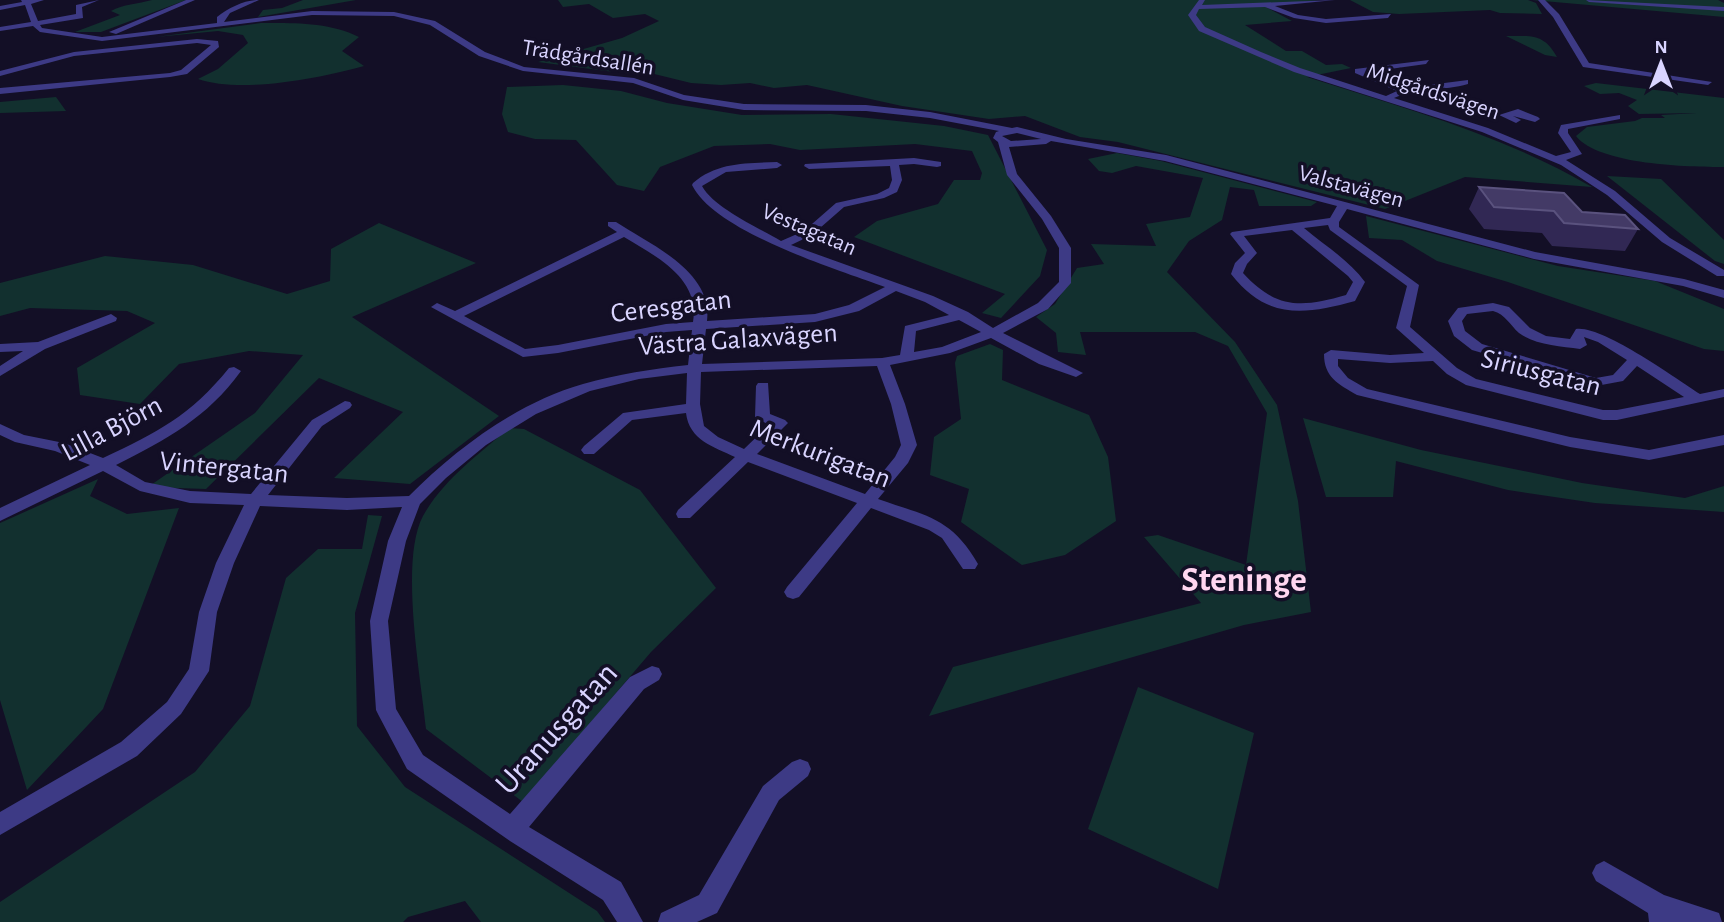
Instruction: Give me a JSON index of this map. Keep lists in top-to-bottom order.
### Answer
{
  "streets": {
    "street": [
      "Trädgårdsallén",
      "Midgårdsvägen",
      "Valstavägen",
      "Vestagatan",
      "Ceresgatan",
      "Västra Galaxvägen",
      "Siriusgatan",
      "Lilla Björn",
      "Merkurigatan",
      "Vintergatan",
      "Uranusgatan"
    ]
  },
  "crossings": [
    ["Trädgårdsallén", "Valstavägen"],
    ["Trädgårdsallén", "Västra Galaxvägen"],
    ["Midgårdsvägen", "Valstavägen"],
    ["Valstavägen", "Västra Galaxvägen"],
    ["Vestagatan", "Ceresgatan"],
    ["Vestagatan", "Västra Galaxvägen"],
    ["Västra Galaxvägen", "Vintergatan"],
    ["Västra Galaxvägen", "Uranusgatan"],
    ["Lilla Björn", "Vintergatan"]
  ],
  "districts": ["Steninge"],
  "north": "top"
}
